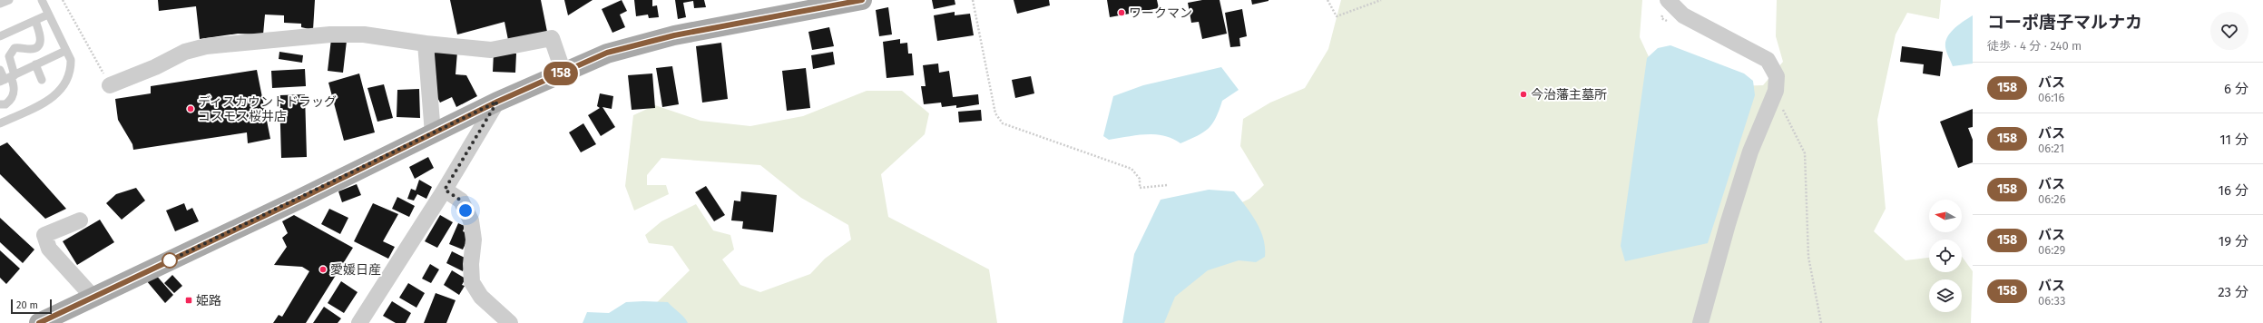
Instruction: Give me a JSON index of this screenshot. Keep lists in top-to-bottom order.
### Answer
{
  "places": {
    "other": [
      "ワークマン",
      "今治藩主墓所",
      "ディスカウントドラッグ コスモス桜井店",
      "愛媛日産"
    ],
    "transit": ["姫路"]
  },
  "lines": ["bus line 158"],
  "scale_bar": "20 m",
  "north": "left",
  "page": {
    "on_map": "158",
    "heading": ["コーポ唐子マルナカ", "徒歩 · 4 分 · 240 m"],
    "list": [
      {
        "mark": "158",
        "name": "バス",
        "note": "06:16",
        "value": "6 分"
      },
      {
        "mark": "158",
        "name": "バス",
        "note": "06:21",
        "value": "11 分"
      },
      {
        "mark": "158",
        "name": "バス",
        "note": "06:26",
        "value": "16 分"
      },
      {
        "mark": "158",
        "name": "バス",
        "note": "06:29",
        "value": "19 分"
      },
      {
        "mark": "158",
        "name": "バス",
        "note": "06:33",
        "value": "23 分"
      }
    ],
    "scale": "20 m"
  }
}
